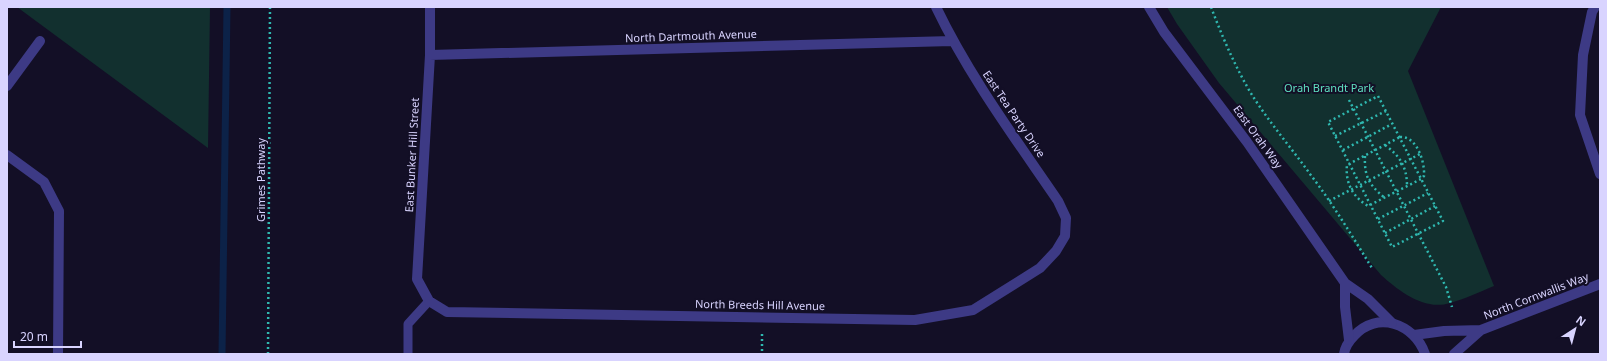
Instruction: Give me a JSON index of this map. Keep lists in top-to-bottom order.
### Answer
{
  "streets": {
    "street": [
      "North Dartmouth Avenue",
      "East Tea Party Drive",
      "East Orah Way",
      "East Bunker Hill Street",
      "North Cornwallis Way",
      "North Breeds Hill Avenue"
    ],
    "path": ["Grimes Pathway"]
  },
  "crossings": [
    ["North Dartmouth Avenue", "East Tea Party Drive"],
    ["North Dartmouth Avenue", "East Bunker Hill Street"],
    ["East Tea Party Drive", "North Breeds Hill Avenue"],
    ["East Bunker Hill Street", "North Breeds Hill Avenue"]
  ],
  "parks": ["Orah Brandt Park"],
  "scale_bar": "20 m",
  "north": "top right"
}
